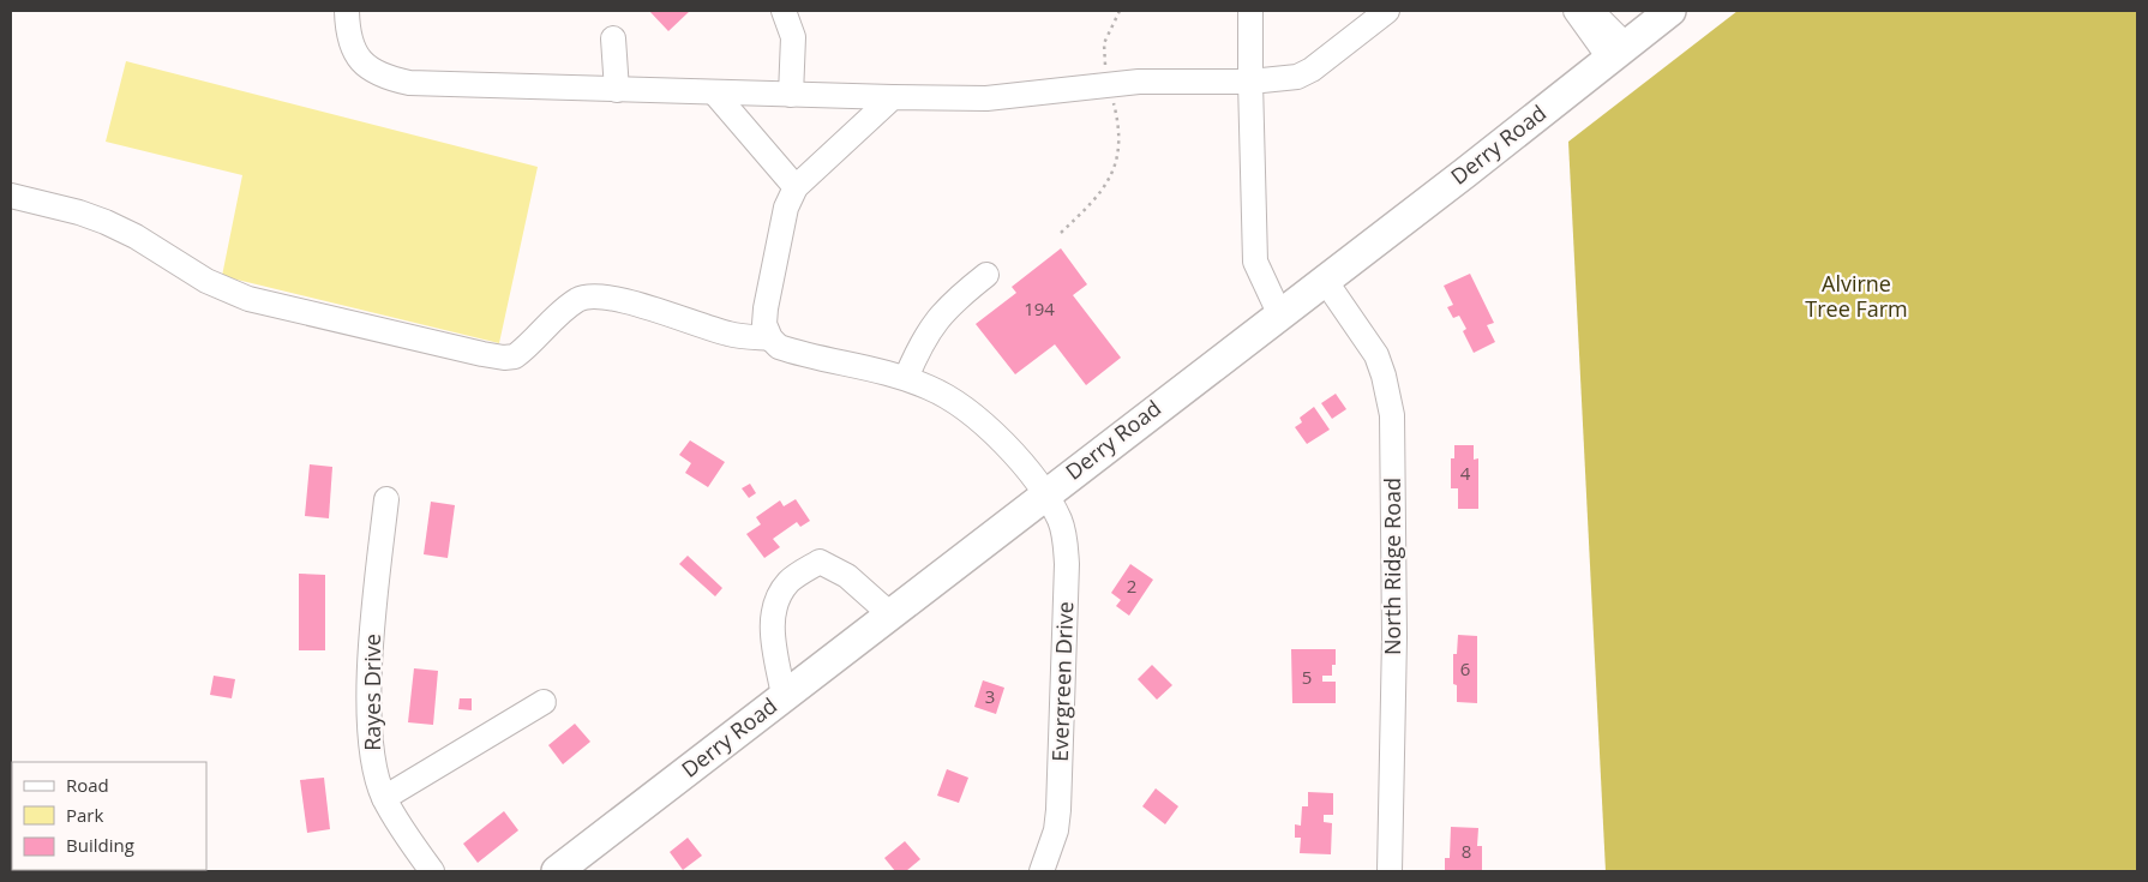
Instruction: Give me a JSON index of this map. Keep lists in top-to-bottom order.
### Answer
{
  "streets": {
    "main road": ["Derry Road"],
    "street": ["North Ridge Road", "Evergreen Drive", "Rayes Drive"]
  },
  "crossings": [
    ["Derry Road", "North Ridge Road"],
    ["Derry Road", "Evergreen Drive"]
  ],
  "parks": ["Alvirne Tree Farm"],
  "house_numbers": [
    "194",
    "4",
    "2",
    "6",
    "5",
    "3",
    "8"
  ],
  "legend": ["Road", "Park", "Building"]
}
